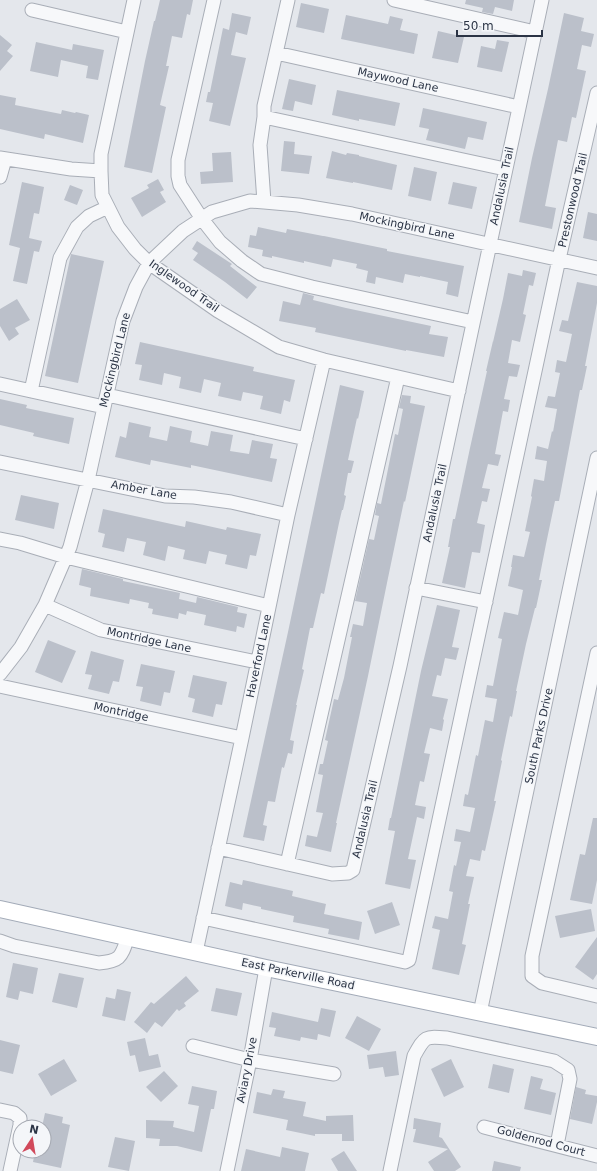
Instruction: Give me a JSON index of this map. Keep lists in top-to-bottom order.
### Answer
{
  "streets": {
    "main road": ["East Parkerville Road"],
    "street": [
      "Maywood Lane",
      "Andalusia Trail",
      "Prestonwood Trail",
      "Mockingbird Lane",
      "Inglewood Trail",
      "Amber Lane",
      "Montridge Lane",
      "Haverford Lane",
      "Montridge",
      "South Parks Drive",
      "Aviary Drive",
      "Goldenrod Court"
    ]
  },
  "crossings": [
    ["Maywood Lane", "Andalusia Trail"],
    ["Andalusia Trail", "Mockingbird Lane"],
    ["Andalusia Trail", "Inglewood Trail"],
    ["Andalusia Trail", "Haverford Lane"],
    ["Prestonwood Trail", "Mockingbird Lane"],
    ["Prestonwood Trail", "Haverford Lane"],
    ["Mockingbird Lane", "Inglewood Trail"],
    ["Mockingbird Lane", "Amber Lane"],
    ["Mockingbird Lane", "Montridge Lane"],
    ["Inglewood Trail", "Haverford Lane"],
    ["Amber Lane", "Haverford Lane"],
    ["Montridge Lane", "Haverford Lane"],
    ["Haverford Lane", "Montridge"],
    ["Haverford Lane", "East Parkerville Road"],
    ["South Parks Drive", "East Parkerville Road"],
    ["East Parkerville Road", "Aviary Drive"]
  ],
  "scale_bar": "50 m",
  "north": "top"
}
